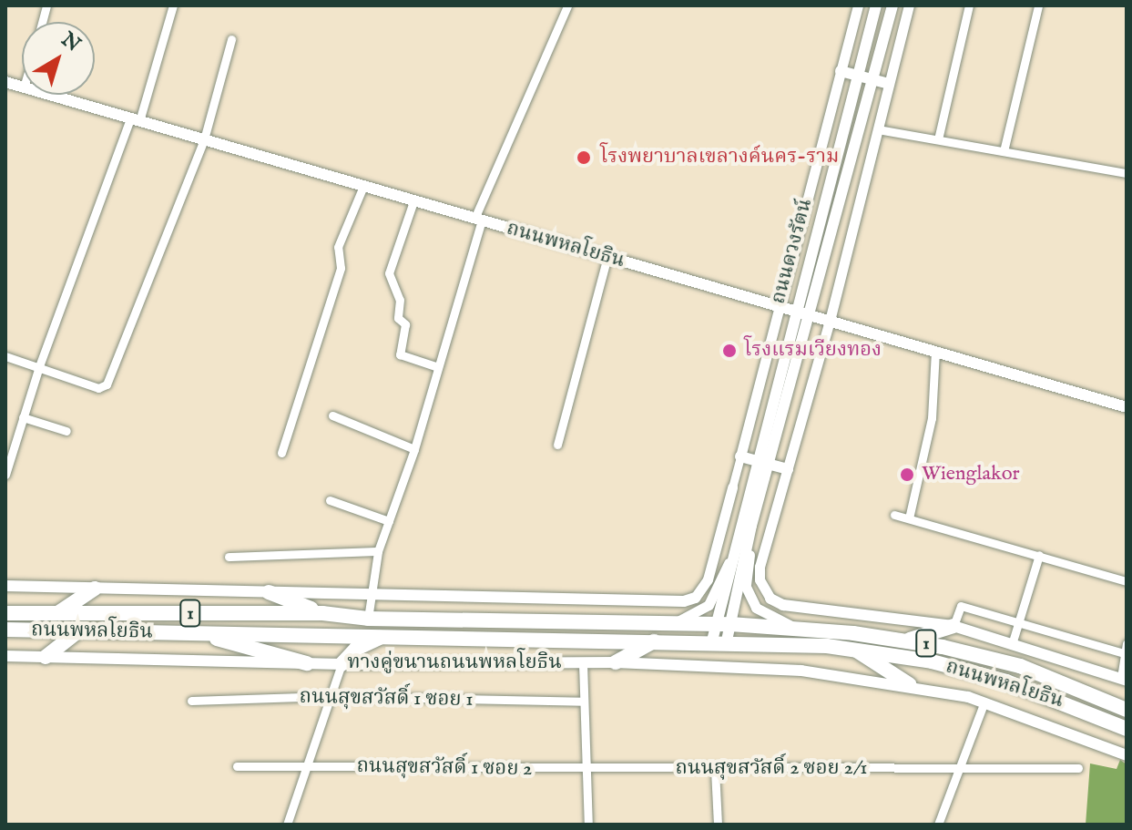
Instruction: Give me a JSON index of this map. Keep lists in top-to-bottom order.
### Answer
{
  "streets": {
    "highway": ["ถนนพหลโยธิน", "1"],
    "main road": ["ทางคู่ขนานถนนพหลโยธิน"],
    "street": [
      "ถนนดวงรัตน์",
      "ถนนสุขสวัสดิ์ 1 ซอย 1",
      "ถนนสุขสวัสดิ์ 1 ซอย 2",
      "ถนนสุขสวัสดิ์ 2 ซอย 2/1"
    ]
  },
  "crossings": [
    ["ถนนพหลโยธิน", "ถนนดวงรัตน์"],
    ["ถนนสุขสวัสดิ์ 1 ซอย 2", "ถนนสุขสวัสดิ์ 2 ซอย 2/1"]
  ],
  "places": ["โรงพยาบาลเขลางค์นคร-ราม", "โรงแรมเวียงทอง", "Wienglakor"],
  "north": "top right"
}
